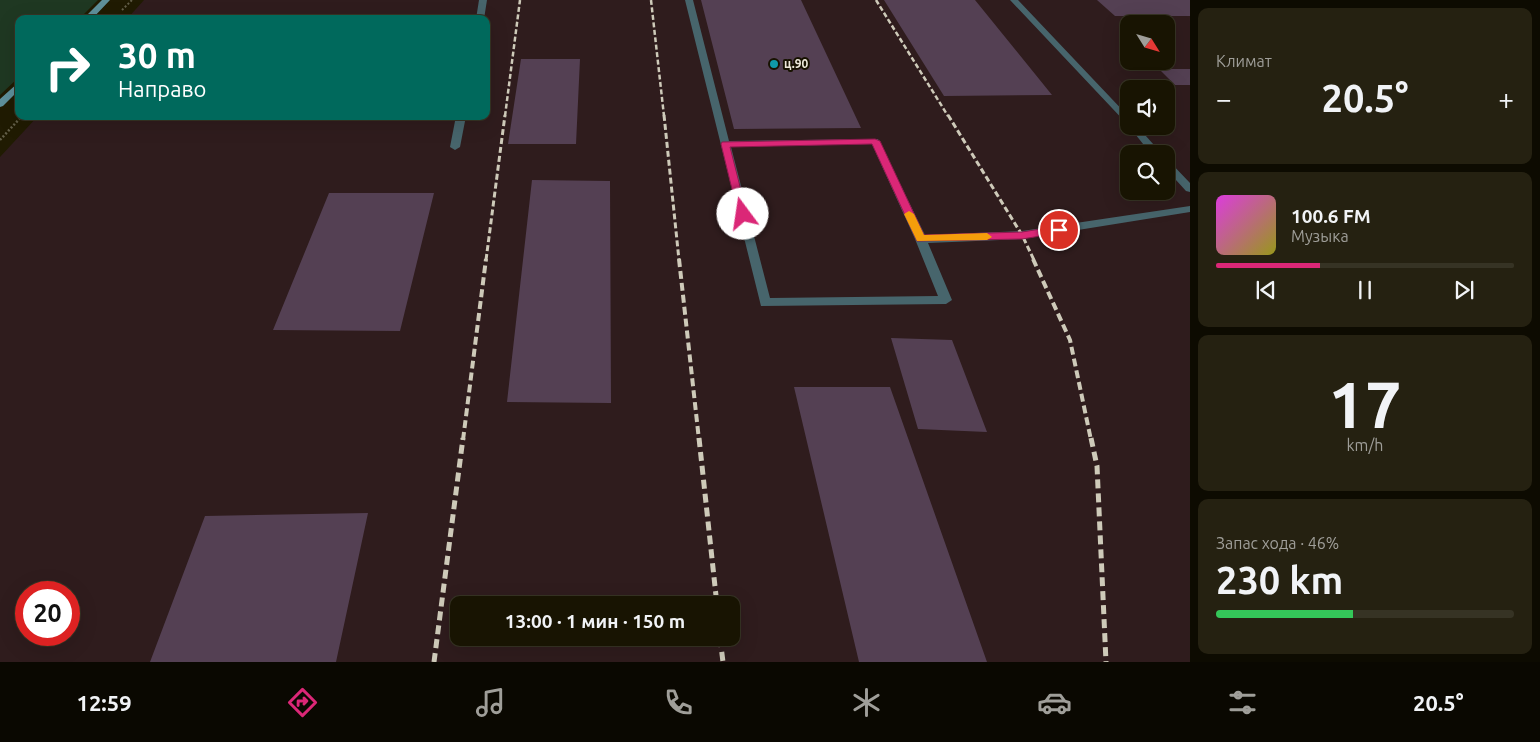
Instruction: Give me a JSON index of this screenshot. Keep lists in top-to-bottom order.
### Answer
{
  "places": ["ц.90"],
  "north": "bottom right",
  "page": {
    "tile": [
      "Климат",
      ["17", "km/h"],
      ["Запас хода · 46%", "230 km"]
    ],
    "turn": ["30 m", "Направо"],
    "heat": ["−", "20.5°", "+"],
    "song": ["100.6 FM", "Музыка"],
    "limit": "20",
    "trip": "13:00 · 1 мин · 150 m",
    "tabs": ["12:59", "20.5°"]
  }
}
